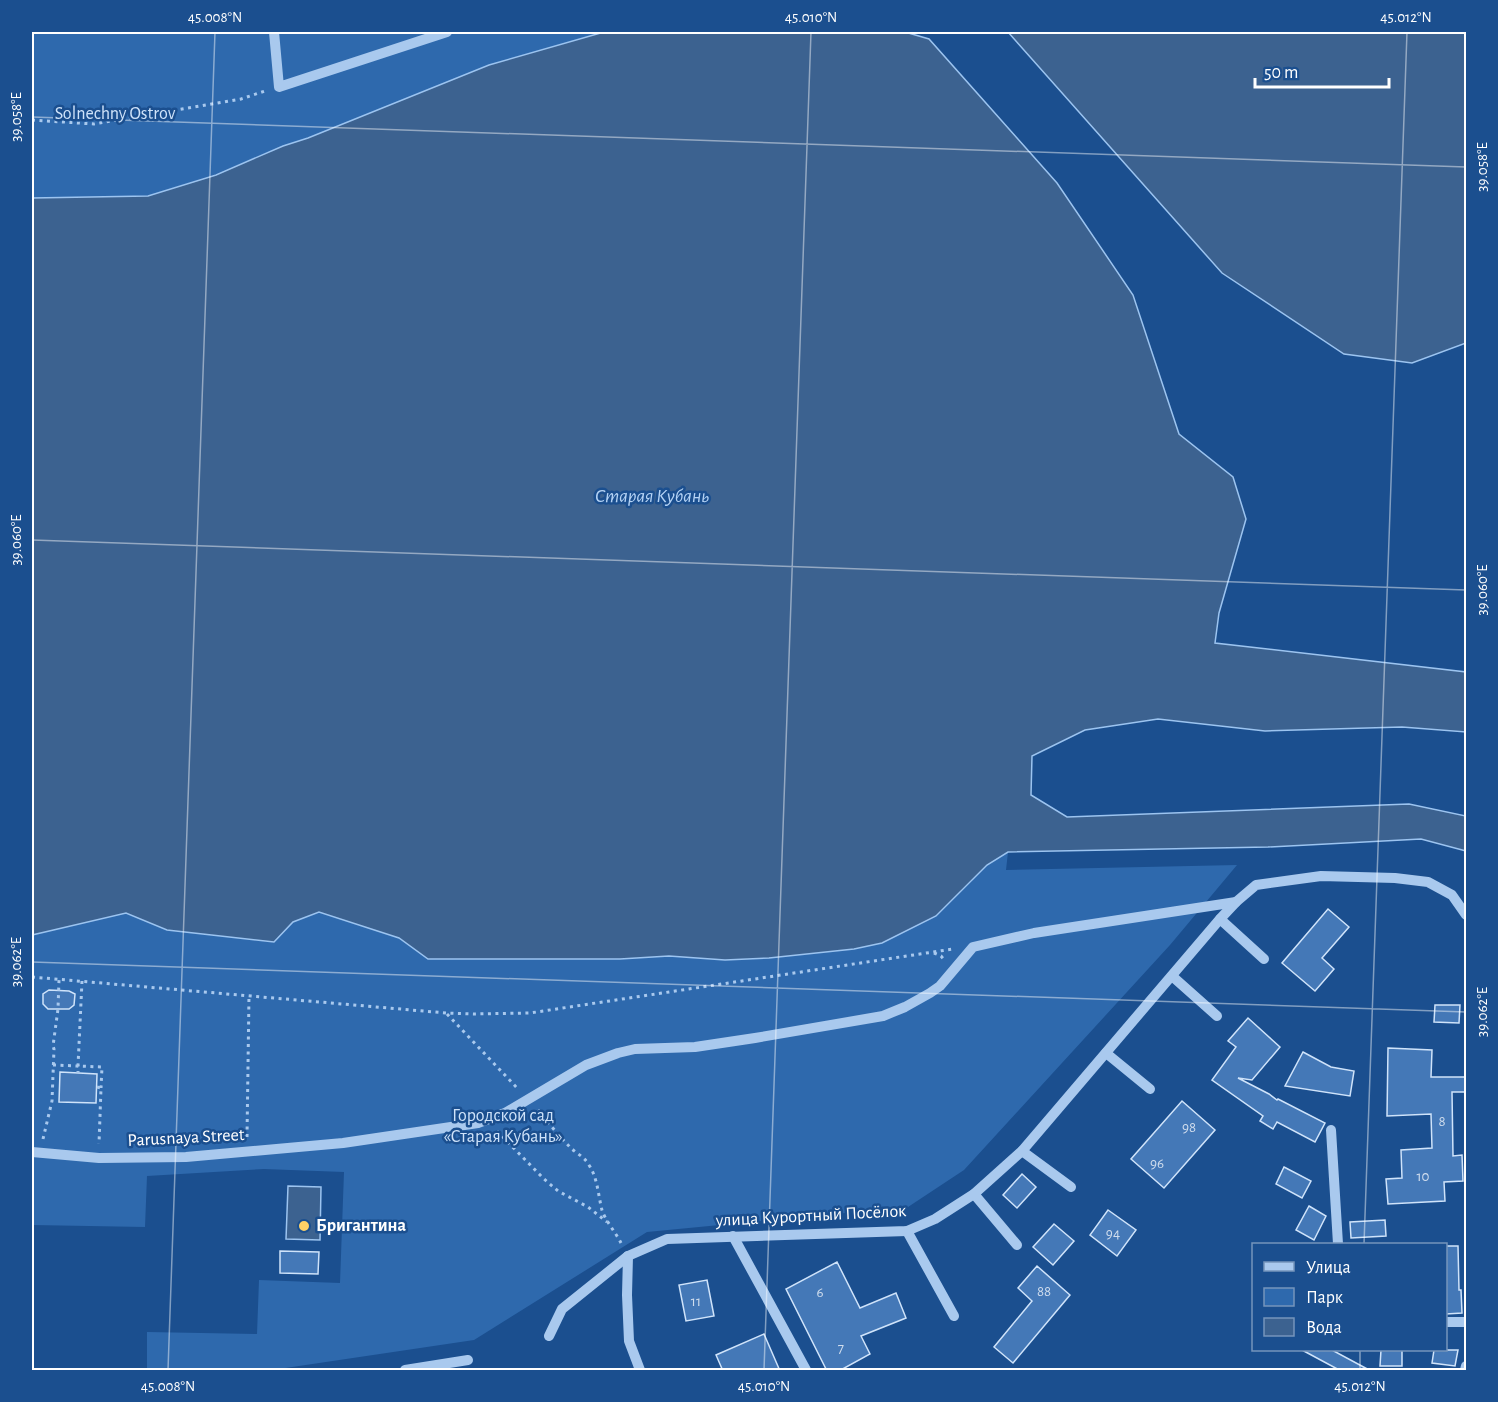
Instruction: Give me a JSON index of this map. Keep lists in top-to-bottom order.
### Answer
{
  "streets": {
    "street": ["Parusnaya Street", "улица Курортный Посёлок"]
  },
  "water": ["Старая Кубань"],
  "parks": ["Solnechny Ostrov", "Городской сад «Старая Кубань»"],
  "places": ["Бригантина"],
  "house_numbers": [
    "8",
    "98",
    "96",
    "10",
    "94",
    "88",
    "6",
    "11",
    "7"
  ],
  "legend": ["Улица", "Парк", "Вода"],
  "scale_bar": "50 m",
  "coordinates": [
    "45.008°N",
    "45.010°N",
    "45.012°N",
    "39.058°E",
    "39.060°E",
    "39.062°E"
  ]
}
